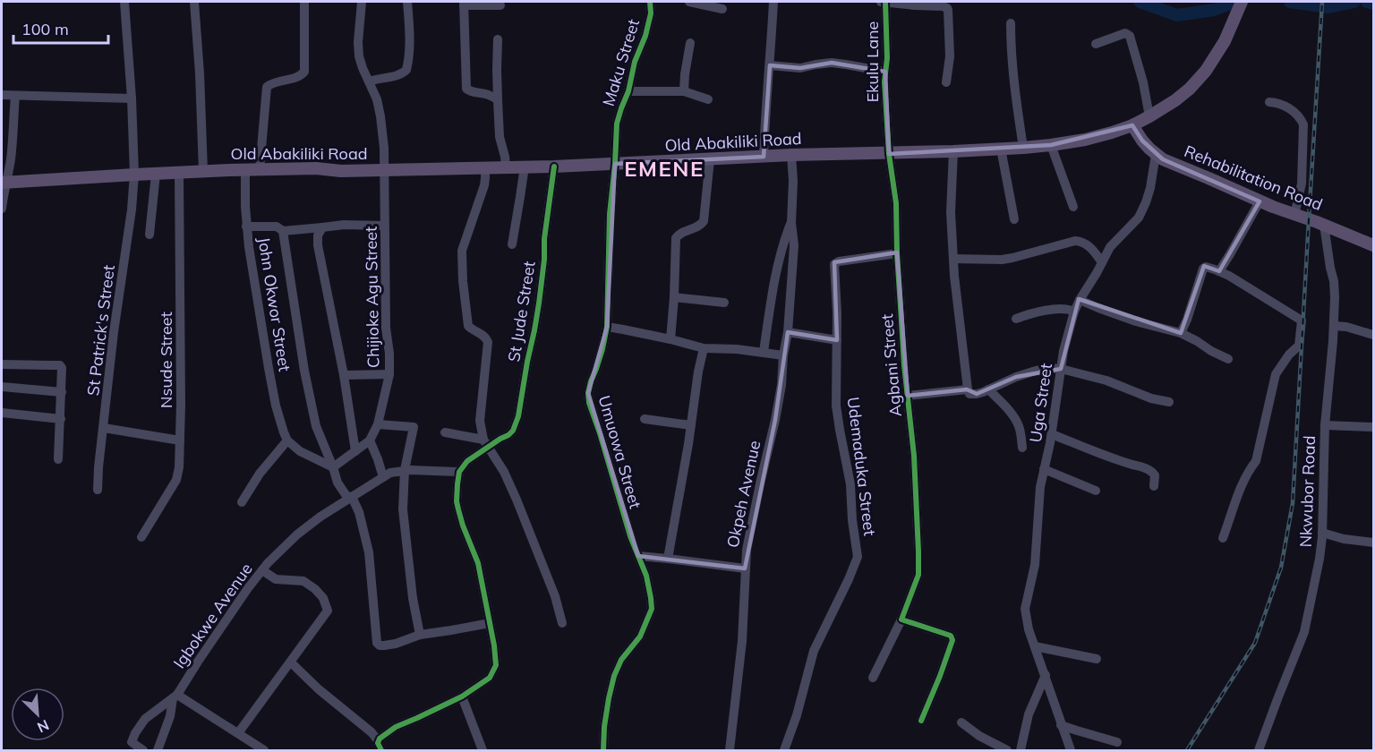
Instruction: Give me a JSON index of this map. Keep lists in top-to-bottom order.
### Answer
{
  "streets": {
    "main road": ["Old Abakiliki Road", "Rehabilitation Road"],
    "street": [
      "Ekulu Lane",
      "Maku Street",
      "Chijioke Agu Street",
      "John Okwor Street",
      "St Jude Street",
      "St Patrick's Street",
      "Nsude Street",
      "Agbani Street",
      "Uga Street",
      "Umuowa Street",
      "Udemaduka Street",
      "Nkwubor Road",
      "Okpeh Avenue",
      "Igbokwe Avenue"
    ]
  },
  "crossings": [
    ["Ekulu Lane", "Old Abakiliki Road"],
    ["Ekulu Lane", "Agbani Street"],
    ["Maku Street", "Old Abakiliki Road"],
    ["Maku Street", "Umuowa Street"],
    ["Old Abakiliki Road", "Rehabilitation Road"],
    ["Old Abakiliki Road", "Chijioke Agu Street"],
    ["Old Abakiliki Road", "John Okwor Street"],
    ["Old Abakiliki Road", "St Jude Street"],
    ["Old Abakiliki Road", "St Patrick's Street"],
    ["Old Abakiliki Road", "Nsude Street"],
    ["Old Abakiliki Road", "Agbani Street"],
    ["Old Abakiliki Road", "Umuowa Street"],
    ["Rehabilitation Road", "Uga Street"],
    ["Rehabilitation Road", "Nkwubor Road"],
    ["Agbani Street", "Udemaduka Street"]
  ],
  "districts": ["EMENE"],
  "scale_bar": "100 m",
  "north": "bottom right"
}
